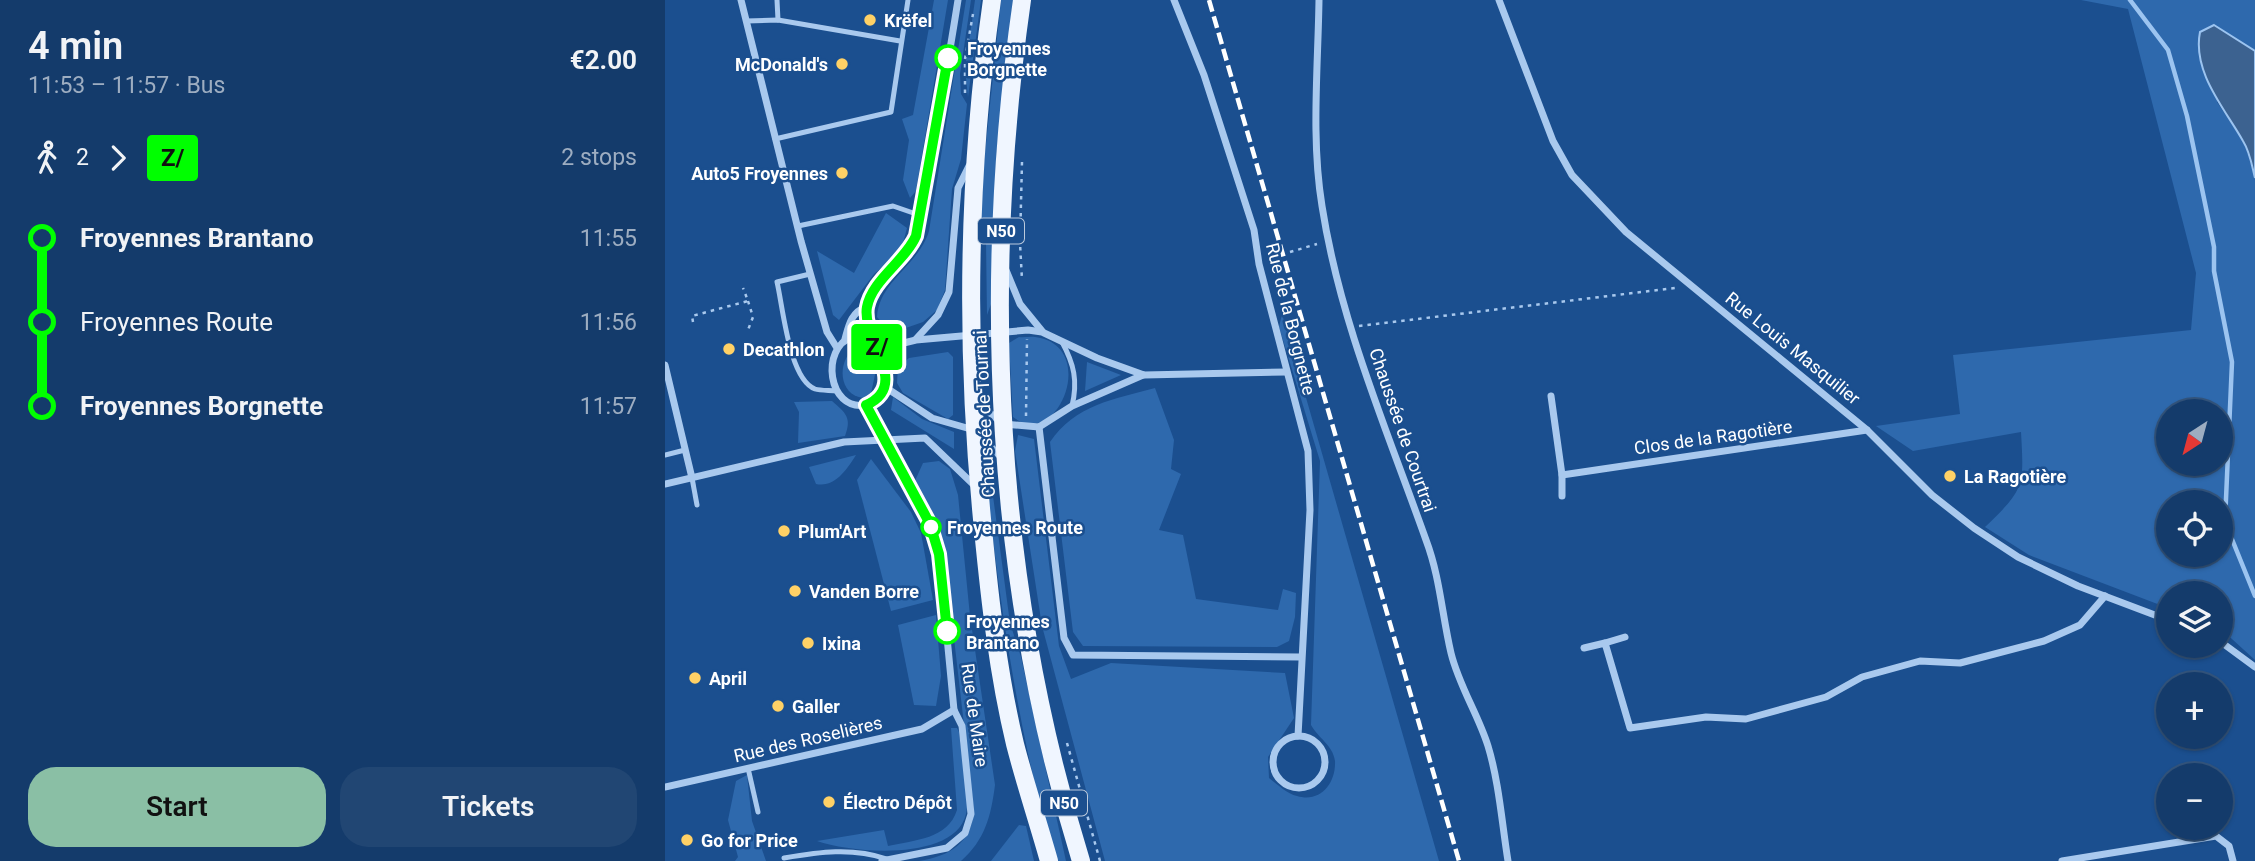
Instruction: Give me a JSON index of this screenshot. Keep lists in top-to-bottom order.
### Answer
{
  "streets": {
    "main road": ["N50", "Chaussée de Tournai"],
    "street": [
      "Rue de la Borgnette",
      "Rue Louis Masquilier",
      "Chaussée de Courtrai",
      "Clos de la Ragotière",
      "Rue de Maire",
      "Rue des Roselières"
    ]
  },
  "crossings": [
    ["Rue Louis Masquilier", "Clos de la Ragotière"],
    ["Rue de Maire", "Rue des Roselières"]
  ],
  "places": [
    "Krëfel",
    "Froyennes Borgnette",
    "McDonald's",
    "Auto5 Froyennes",
    "Decathlon",
    "La Ragotière",
    "Froyennes Route",
    "Plum'Art",
    "Vanden Borre",
    "Froyennes Brantano",
    "Ixina",
    "April",
    "Galler",
    "Électro Dépôt",
    "Go for Price"
  ],
  "lines": ["bus line Z/"],
  "north": "bottom left",
  "page": {
    "heading": ["4 min", "11:53 – 11:57 · Bus", "€2.00"],
    "on_map": "Z/",
    "legs": ["2", "Z/", "2 stops"],
    "list": [
      {
        "name": "Froyennes Brantano",
        "value": "11:55"
      },
      {
        "name": "Froyennes Route",
        "value": "11:56"
      },
      {
        "name": "Froyennes Borgnette",
        "value": "11:57"
      }
    ],
    "map_buttons": ["+", "−"],
    "buttons": ["Start", "Tickets"]
  }
}
